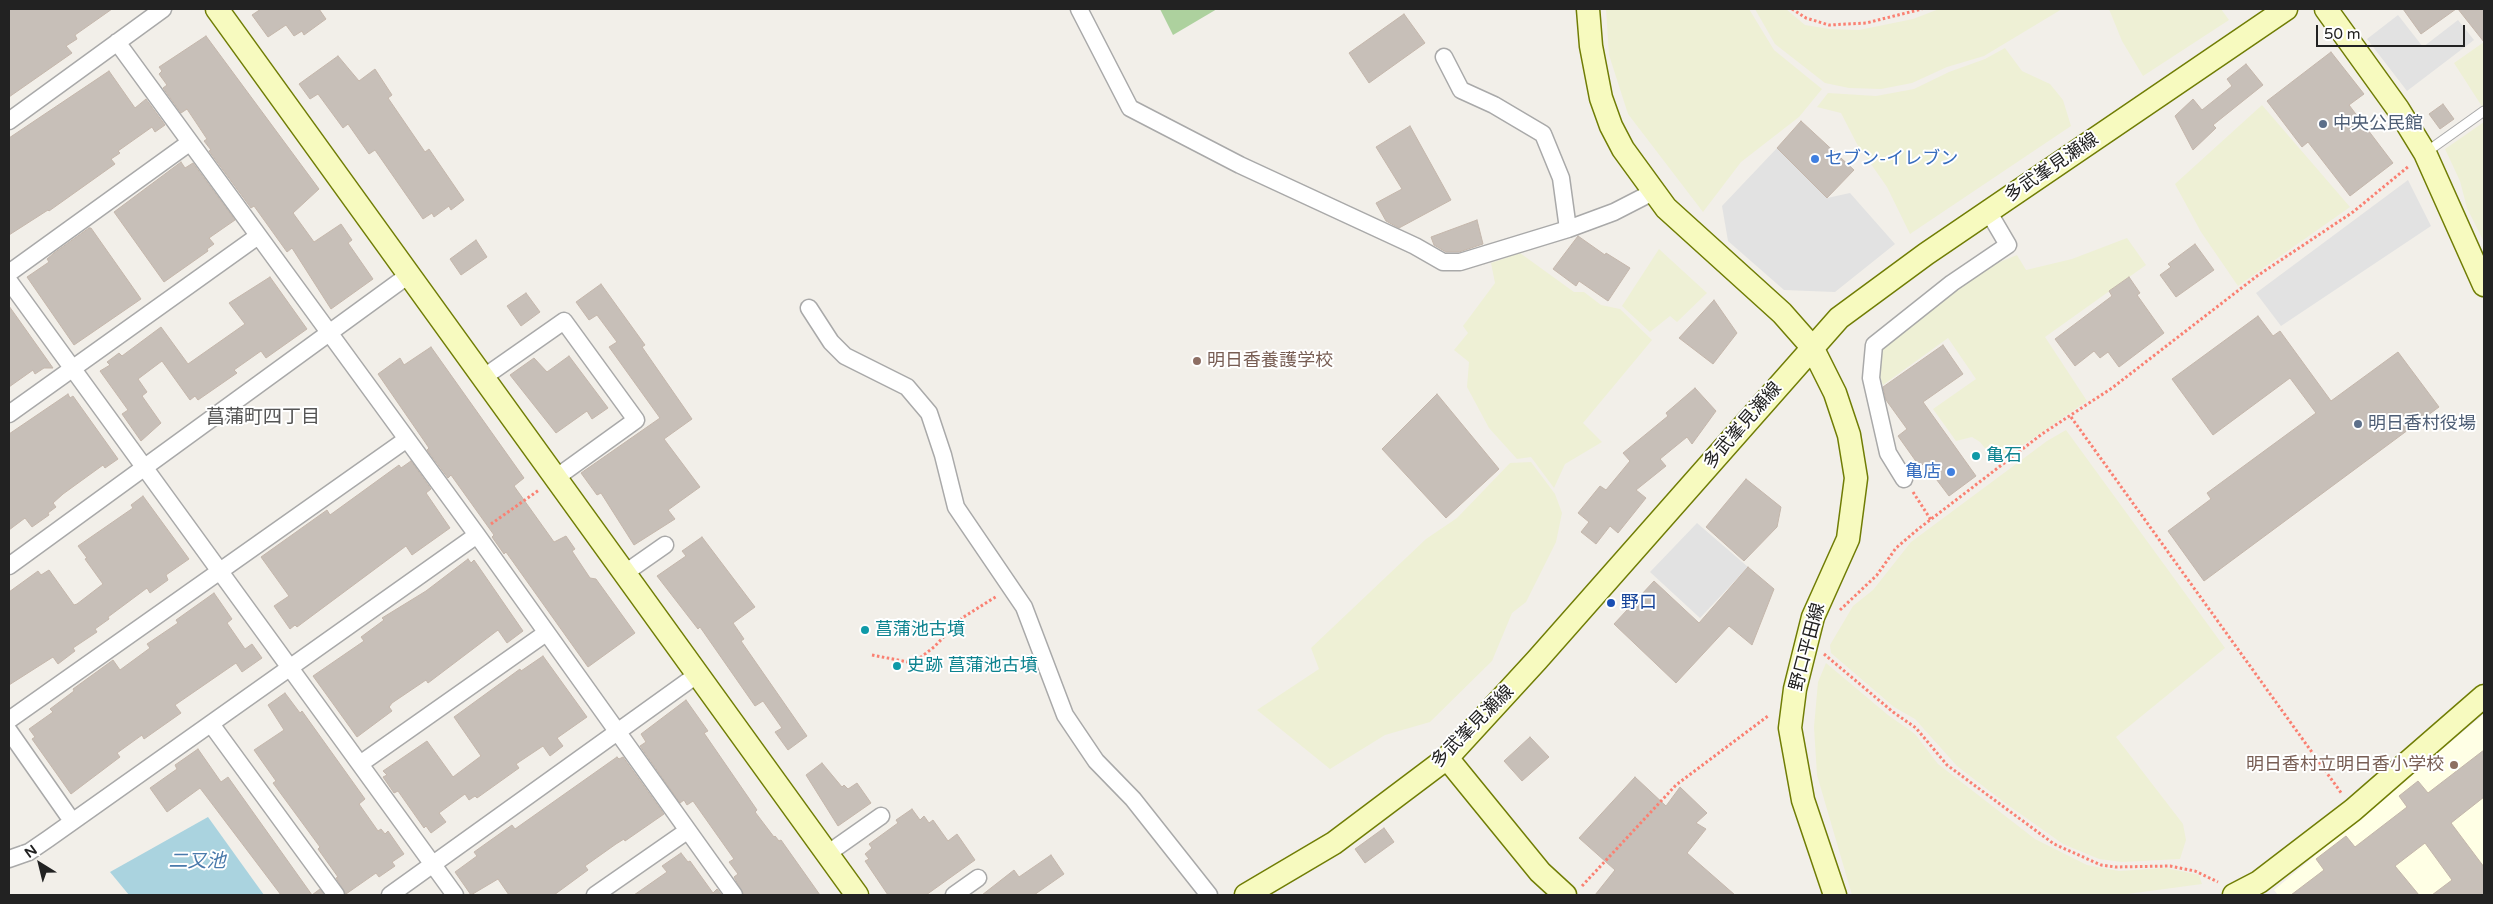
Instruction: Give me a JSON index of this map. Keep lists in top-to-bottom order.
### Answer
{
  "streets": {
    "street": ["多武峯見瀬線", "野口平田線"]
  },
  "crossings": [
    ["多武峯見瀬線", "野口平田線"]
  ],
  "districts": ["菖蒲町四丁目"],
  "water": ["二又池"],
  "places": [
    "中央公民館",
    "セブン-イレブン",
    "明日香養護学校",
    "明日香村役場",
    "亀石",
    "亀店",
    "野口",
    "菖蒲池古墳",
    "史跡 菖蒲池古墳",
    "明日香村立明日香小学校"
  ],
  "scale_bar": "50 m",
  "north": "top left"
}
